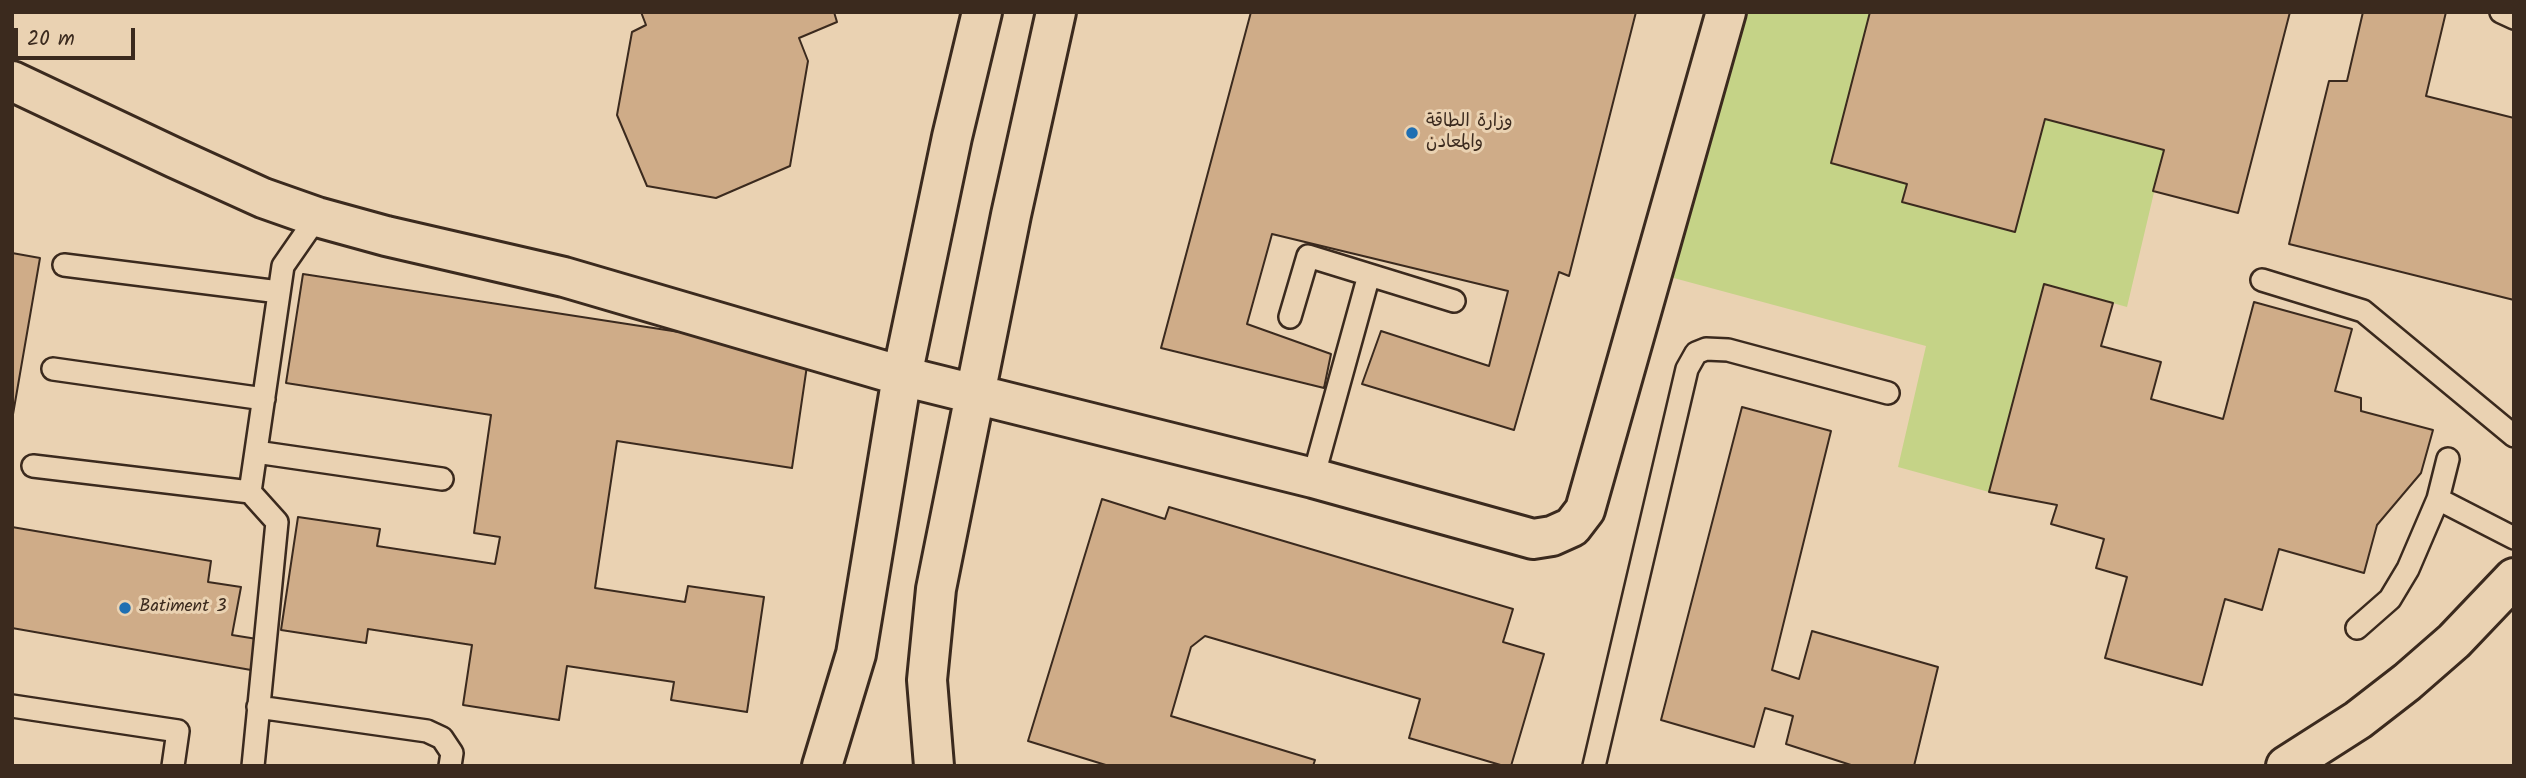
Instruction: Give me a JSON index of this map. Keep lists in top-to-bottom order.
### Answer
{
  "places": ["وزارة الطاقة والمعادن", "Batiment 3"],
  "scale_bar": "20 m"
}
